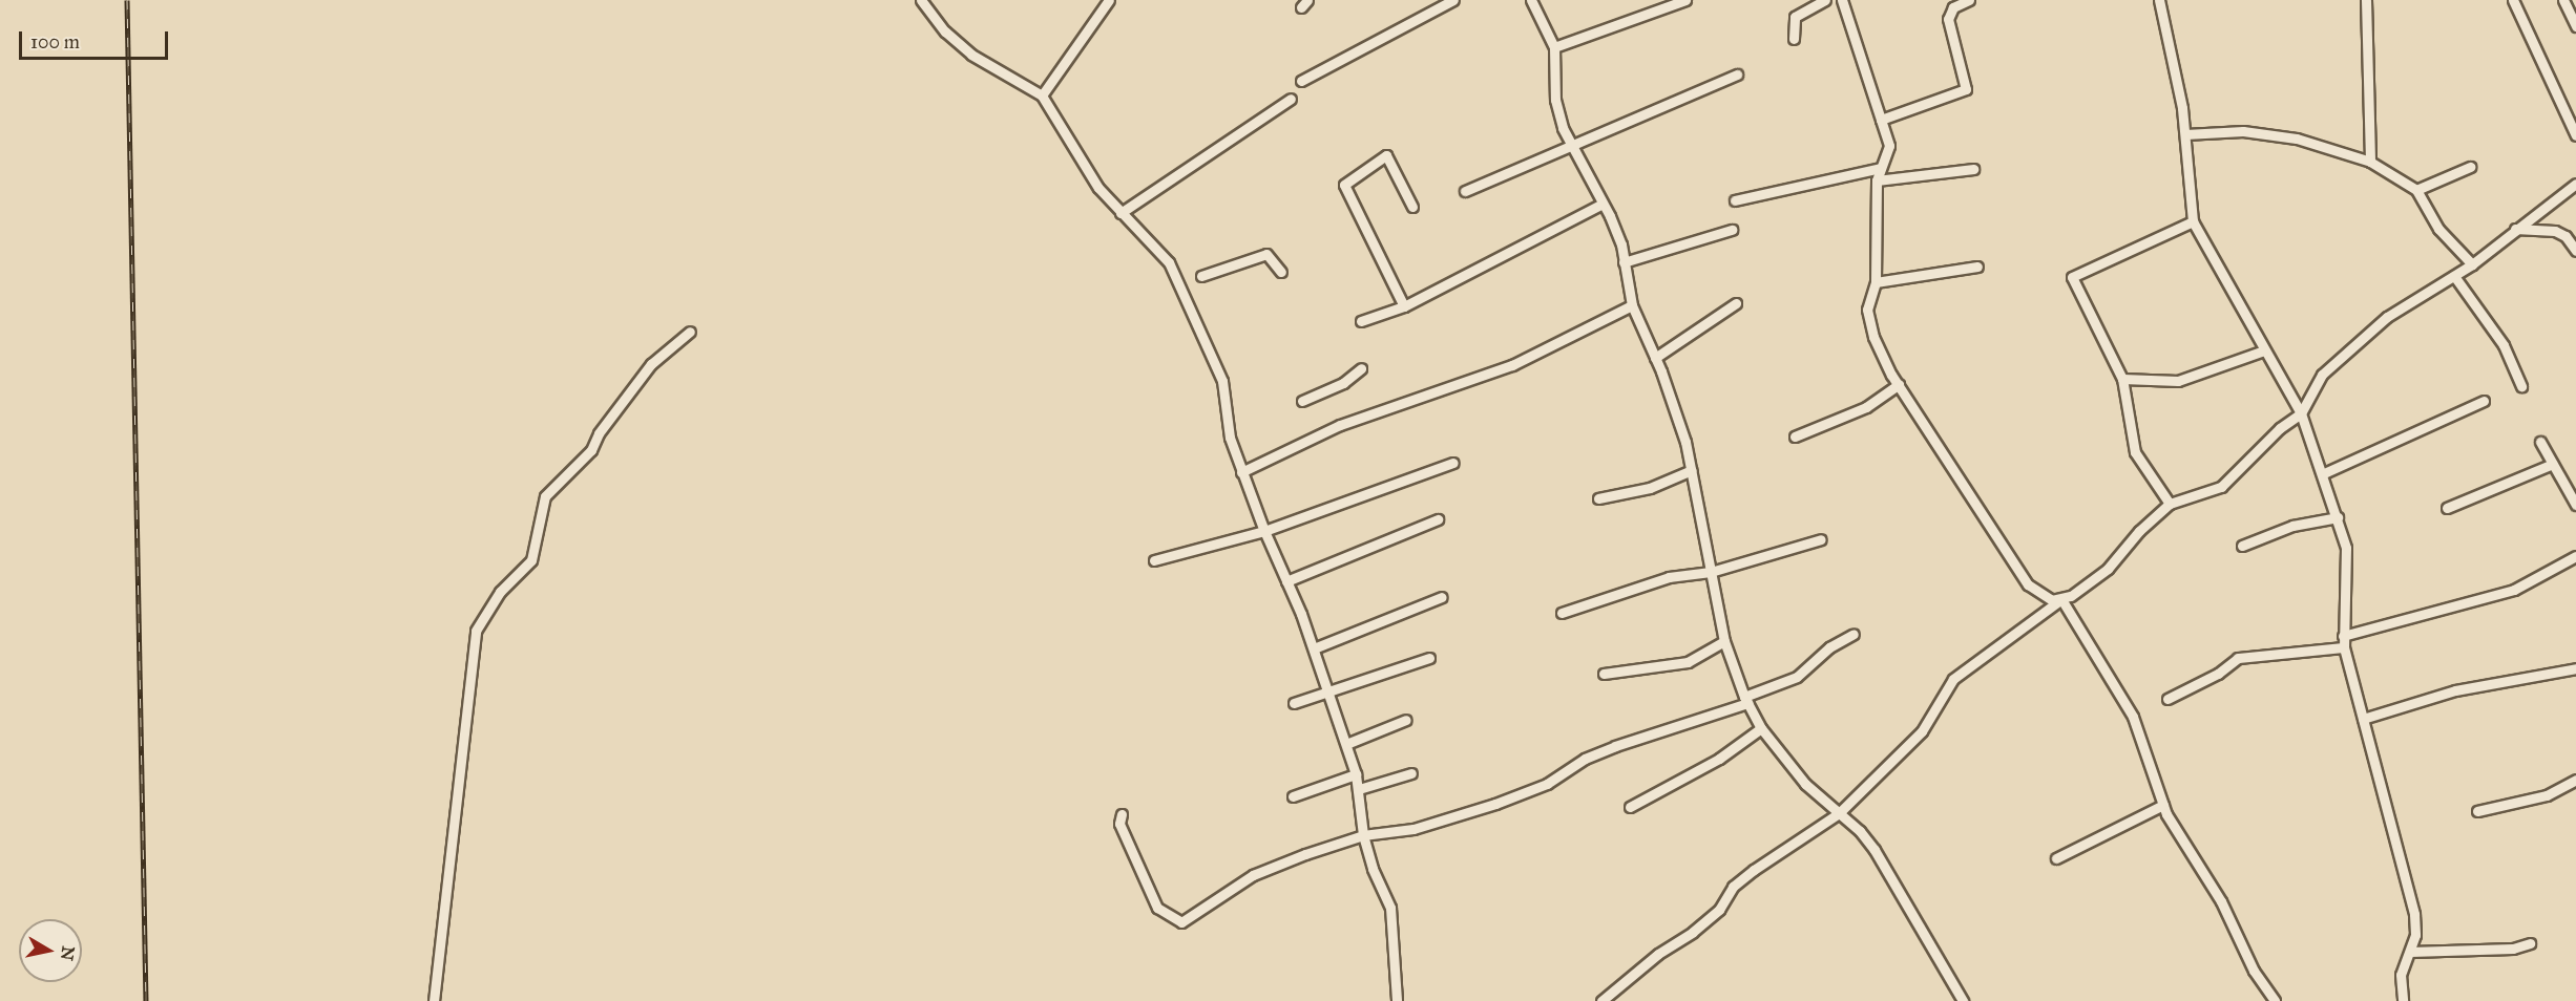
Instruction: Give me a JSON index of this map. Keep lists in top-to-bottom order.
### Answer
{
  "scale_bar": "100 m",
  "north": "right"
}
